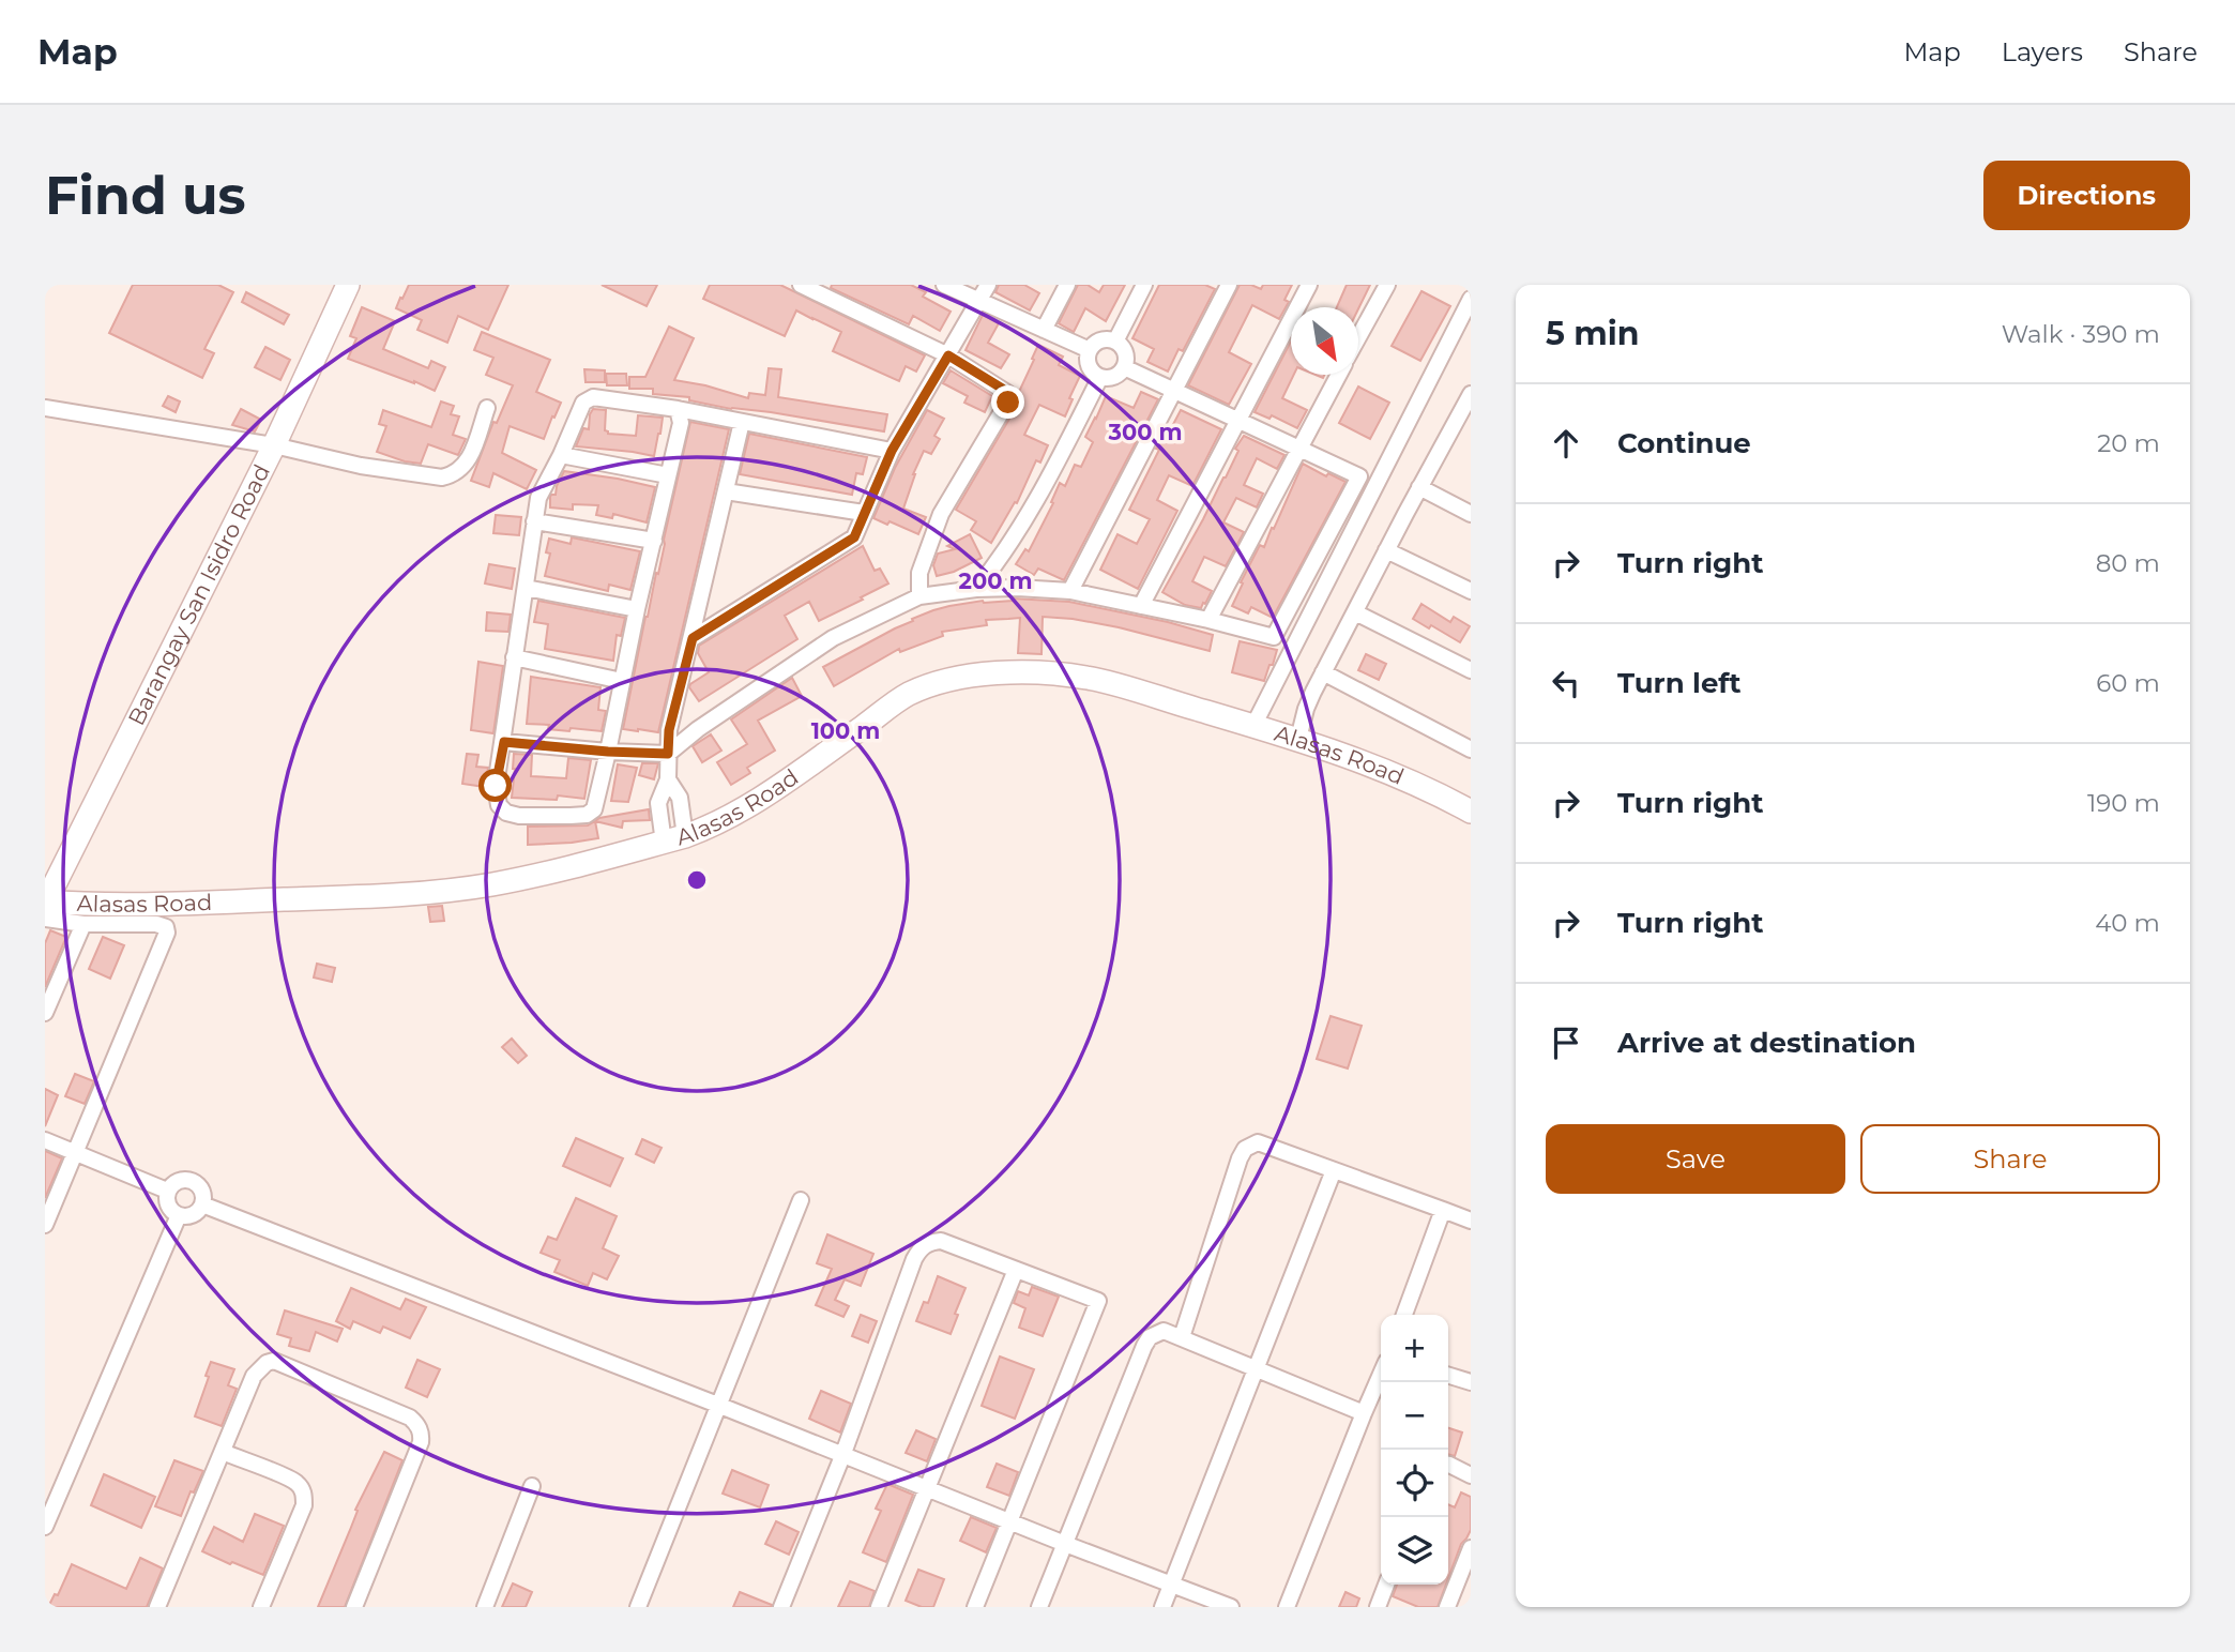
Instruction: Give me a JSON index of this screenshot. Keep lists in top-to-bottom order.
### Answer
{
  "streets": {
    "street": ["Barangay San Isidro Road", "Alasas Road"]
  },
  "crossings": [
    ["Barangay San Isidro Road", "Alasas Road"]
  ],
  "north": "bottom right",
  "page": {
    "header": "Map",
    "nav": ["Map", "Layers", "Share"],
    "buttons": [
      "Directions",
      ["Save", "Share"]
    ],
    "title": "Find us",
    "heading": ["5 min", "Walk · 390 m"],
    "list": [
      ["Continue", "20 m"],
      ["Turn right", "80 m"],
      ["Turn left", "60 m"],
      ["Turn right", "190 m"],
      ["Turn right", "40 m"],
      "Arrive at destination"
    ],
    "map_buttons": ["+", "−"]
  },
  "rings": ["300 m", "200 m", "100 m"]
}
